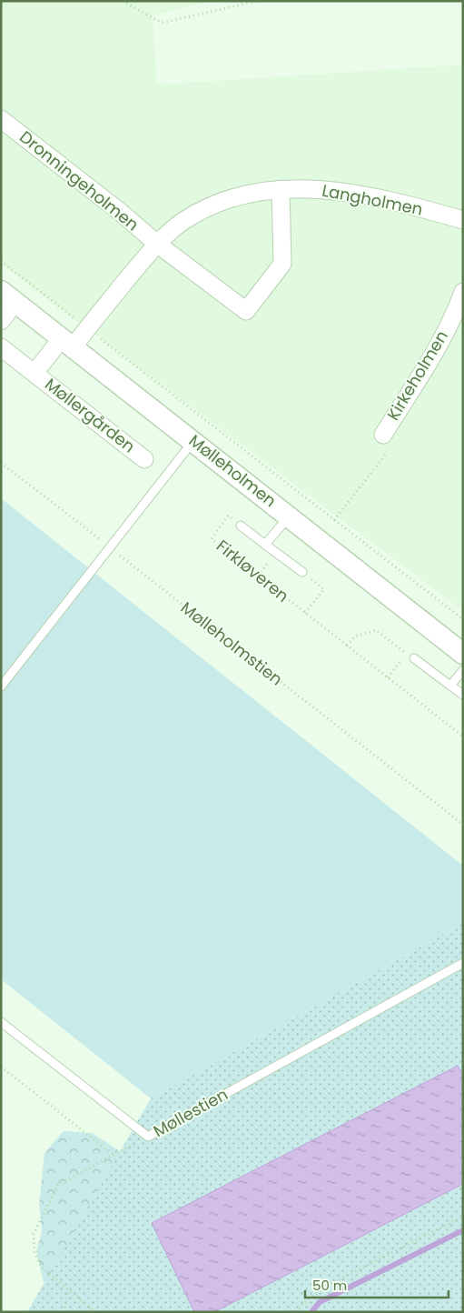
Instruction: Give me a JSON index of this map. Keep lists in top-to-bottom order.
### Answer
{
  "streets": {
    "street": [
      "Dronningeholmen",
      "Langholmen",
      "Kirkeholmen",
      "Møllergården",
      "Mølleholmen"
    ],
    "lane": ["Firkløveren", "Møllestien"],
    "path": ["Mølleholmstien"]
  },
  "crossings": [
    ["Dronningeholmen", "Langholmen"],
    ["Langholmen", "Møllergården"],
    ["Langholmen", "Mølleholmen"],
    ["Møllergården", "Mølleholmen"]
  ],
  "scale_bar": "50 m"
}
